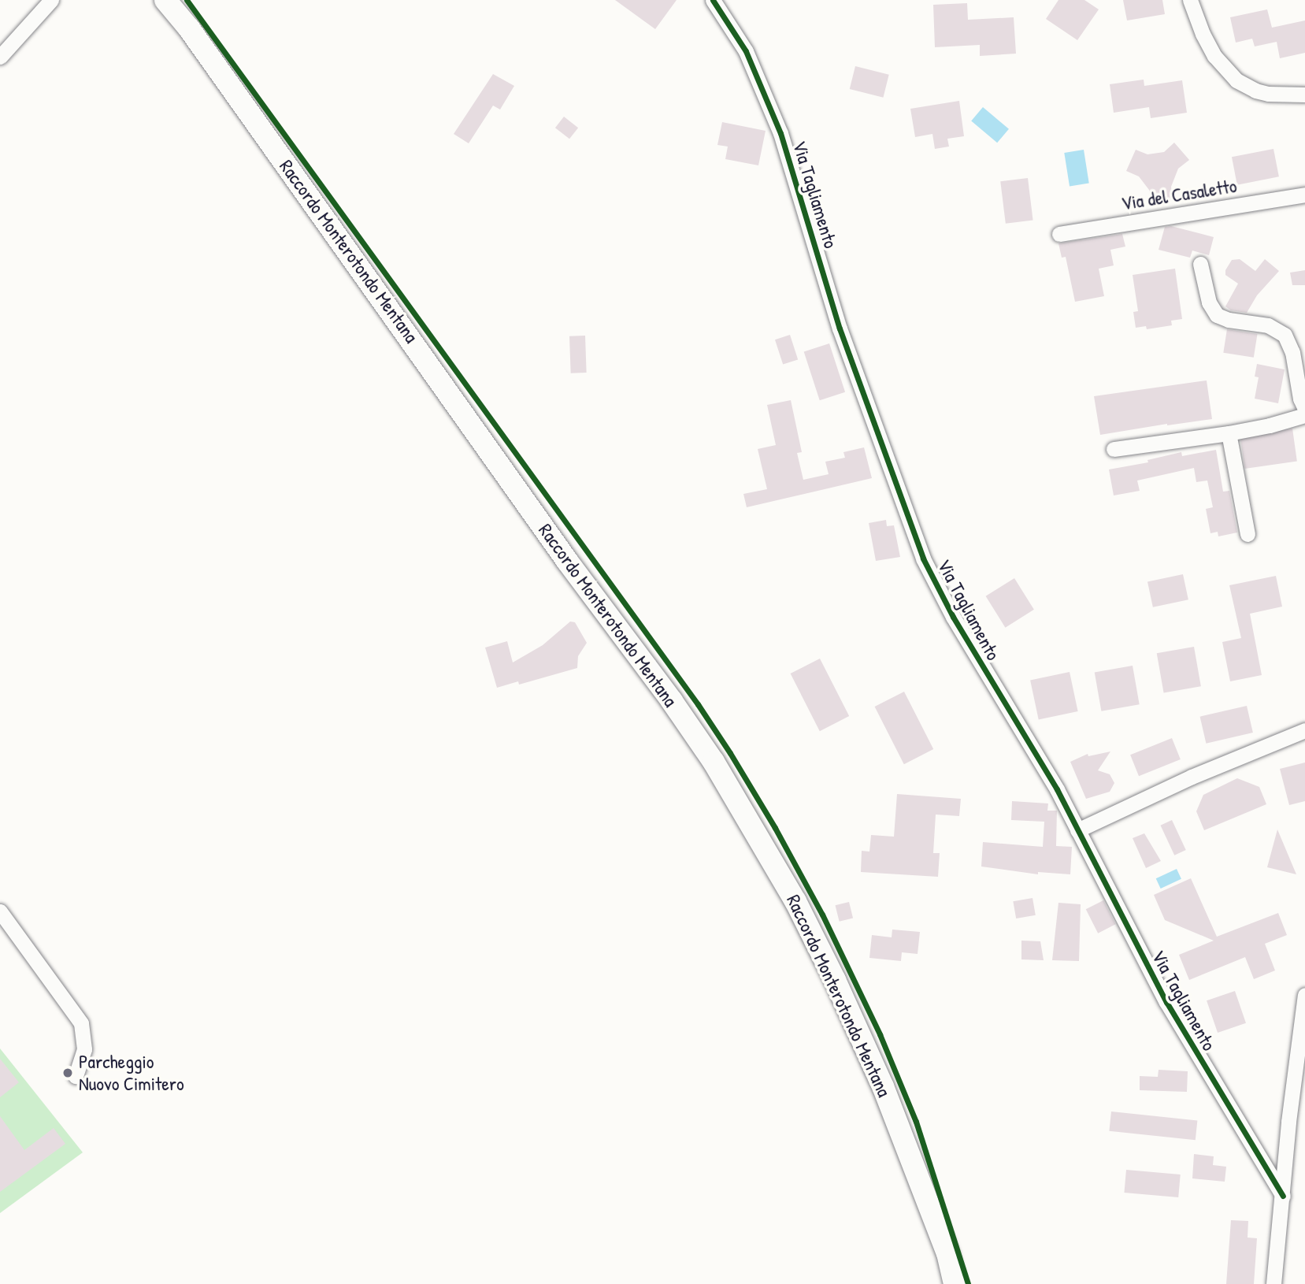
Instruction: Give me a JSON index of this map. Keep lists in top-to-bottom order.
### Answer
{
  "streets": {
    "main road": ["Raccordo Monterotondo Mentana"],
    "street": ["Via Tagliamento", "Via del Casaletto"]
  },
  "places": ["Parcheggio Nuovo Cimitero"]
}
